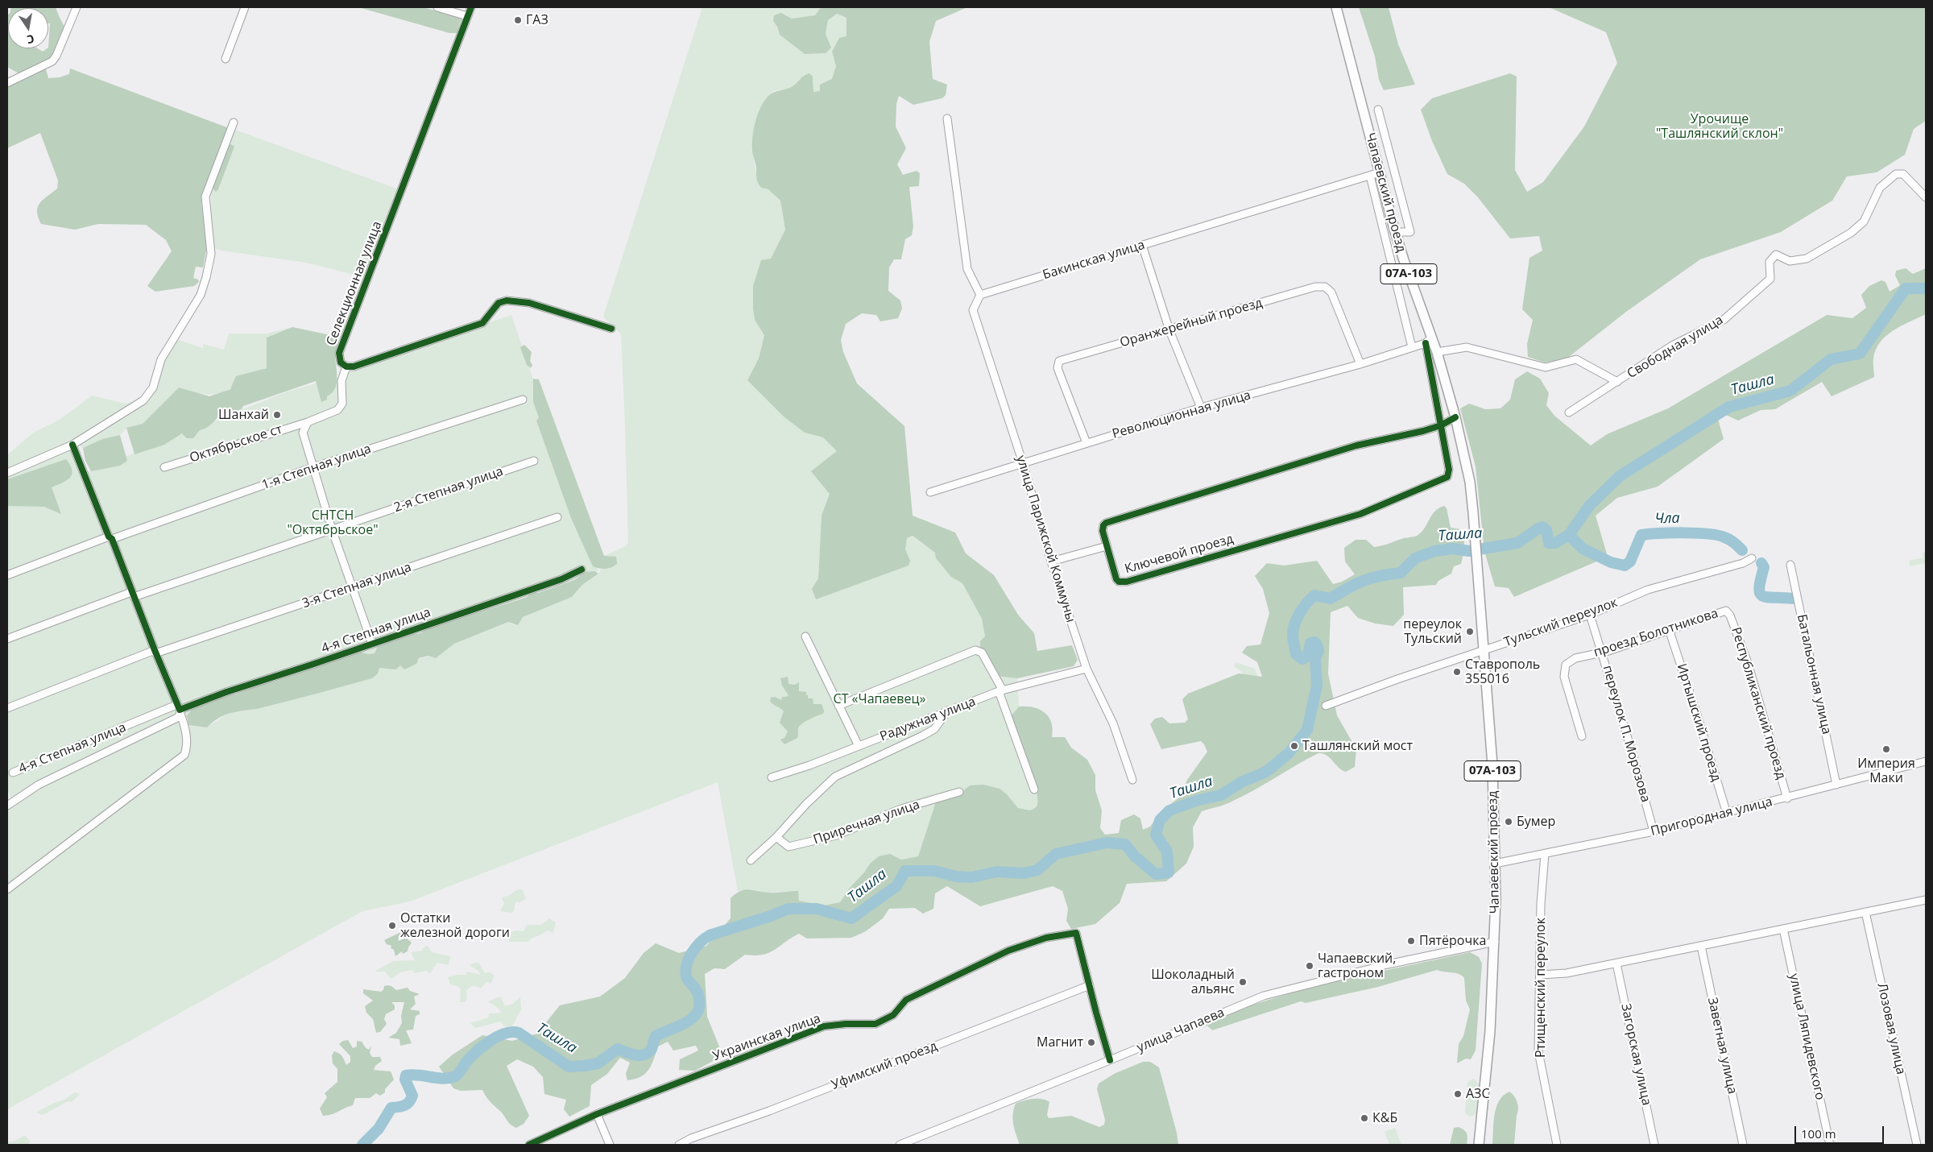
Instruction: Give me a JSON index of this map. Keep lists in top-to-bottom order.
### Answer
{
  "streets": {
    "main road": ["Чапаевский проезд", "07А-103"],
    "street": [
      "Бакинская улица",
      "Селекционная улица",
      "Оранжерейный проезд",
      "Свободная улица",
      "Революционная улица",
      "Октябрьское ст",
      "1-я Степная улица",
      "2-я Степная улица",
      "улица Парижской Коммуны",
      "Ключевой проезд",
      "3-я Степная улица",
      "Тульский переулок",
      "4-я Степная улица",
      "проезд Болотникова",
      "Батальонная улица",
      "Республиканский проезд",
      "Радужная улица",
      "Иртышский проезд",
      "переулок П. Морозова",
      "Пригородная улица",
      "Приречная улица",
      "Ртищенский переулок",
      "Лозовая улица",
      "улица Чапаева",
      "улица Ляпидевского",
      "Украинская улица",
      "Заветная улица",
      "Загорская улица",
      "Уфимский проезд"
    ]
  },
  "crossings": [
    ["Чапаевский проезд", "Бакинская улица"],
    ["Чапаевский проезд", "Революционная улица"],
    ["Чапаевский проезд", "Ключевой проезд"],
    ["Чапаевский проезд", "Тульский переулок"],
    ["Чапаевский проезд", "Пригородная улица"],
    ["Чапаевский проезд", "улица Чапаева"],
    ["Бакинская улица", "улица Парижской Коммуны"],
    ["Селекционная улица", "Октябрьское ст"],
    ["Оранжерейный проезд", "Революционная улица"],
    ["Революционная улица", "улица Парижской Коммуны"],
    ["Революционная улица", "Ключевой проезд"],
    ["Октябрьское ст", "1-я Степная улица"],
    ["Октябрьское ст", "2-я Степная улица"],
    ["Октябрьское ст", "3-я Степная улица"],
    ["Октябрьское ст", "4-я Степная улица"],
    ["улица Парижской Коммуны", "Радужная улица"],
    ["Тульский переулок", "переулок П. Морозова"],
    ["проезд Болотникова", "Республиканский проезд"],
    ["проезд Болотникова", "Иртышский проезд"],
    ["проезд Болотникова", "переулок П. Морозова"],
    ["Батальонная улица", "Пригородная улица"],
    ["Республиканский проезд", "Пригородная улица"],
    ["Иртышский проезд", "Пригородная улица"],
    ["переулок П. Морозова", "Пригородная улица"],
    ["Пригородная улица", "Ртищенский переулок"],
    ["Украинская улица", "Уфимский проезд"]
  ],
  "water": ["Ташла", "Чла"],
  "parks": ["Урочище \"Ташлянский склон\"", "СНТСН \"Октябрьское\"", "СТ «Чапаевец»"],
  "places": [
    "ГАЗ",
    "Шанхай",
    "переулок Тульский",
    "Ставрополь 355016",
    "Ташлянский мост",
    "Империя Маки",
    "Бумер",
    "Остатки железной дороги",
    "Пятёрочка",
    "Чапаевский, гастроном",
    "Шоколадный альянс",
    "Магнит",
    "АЗС",
    "К&Б"
  ],
  "scale_bar": "100 m",
  "north": "bottom"
}
